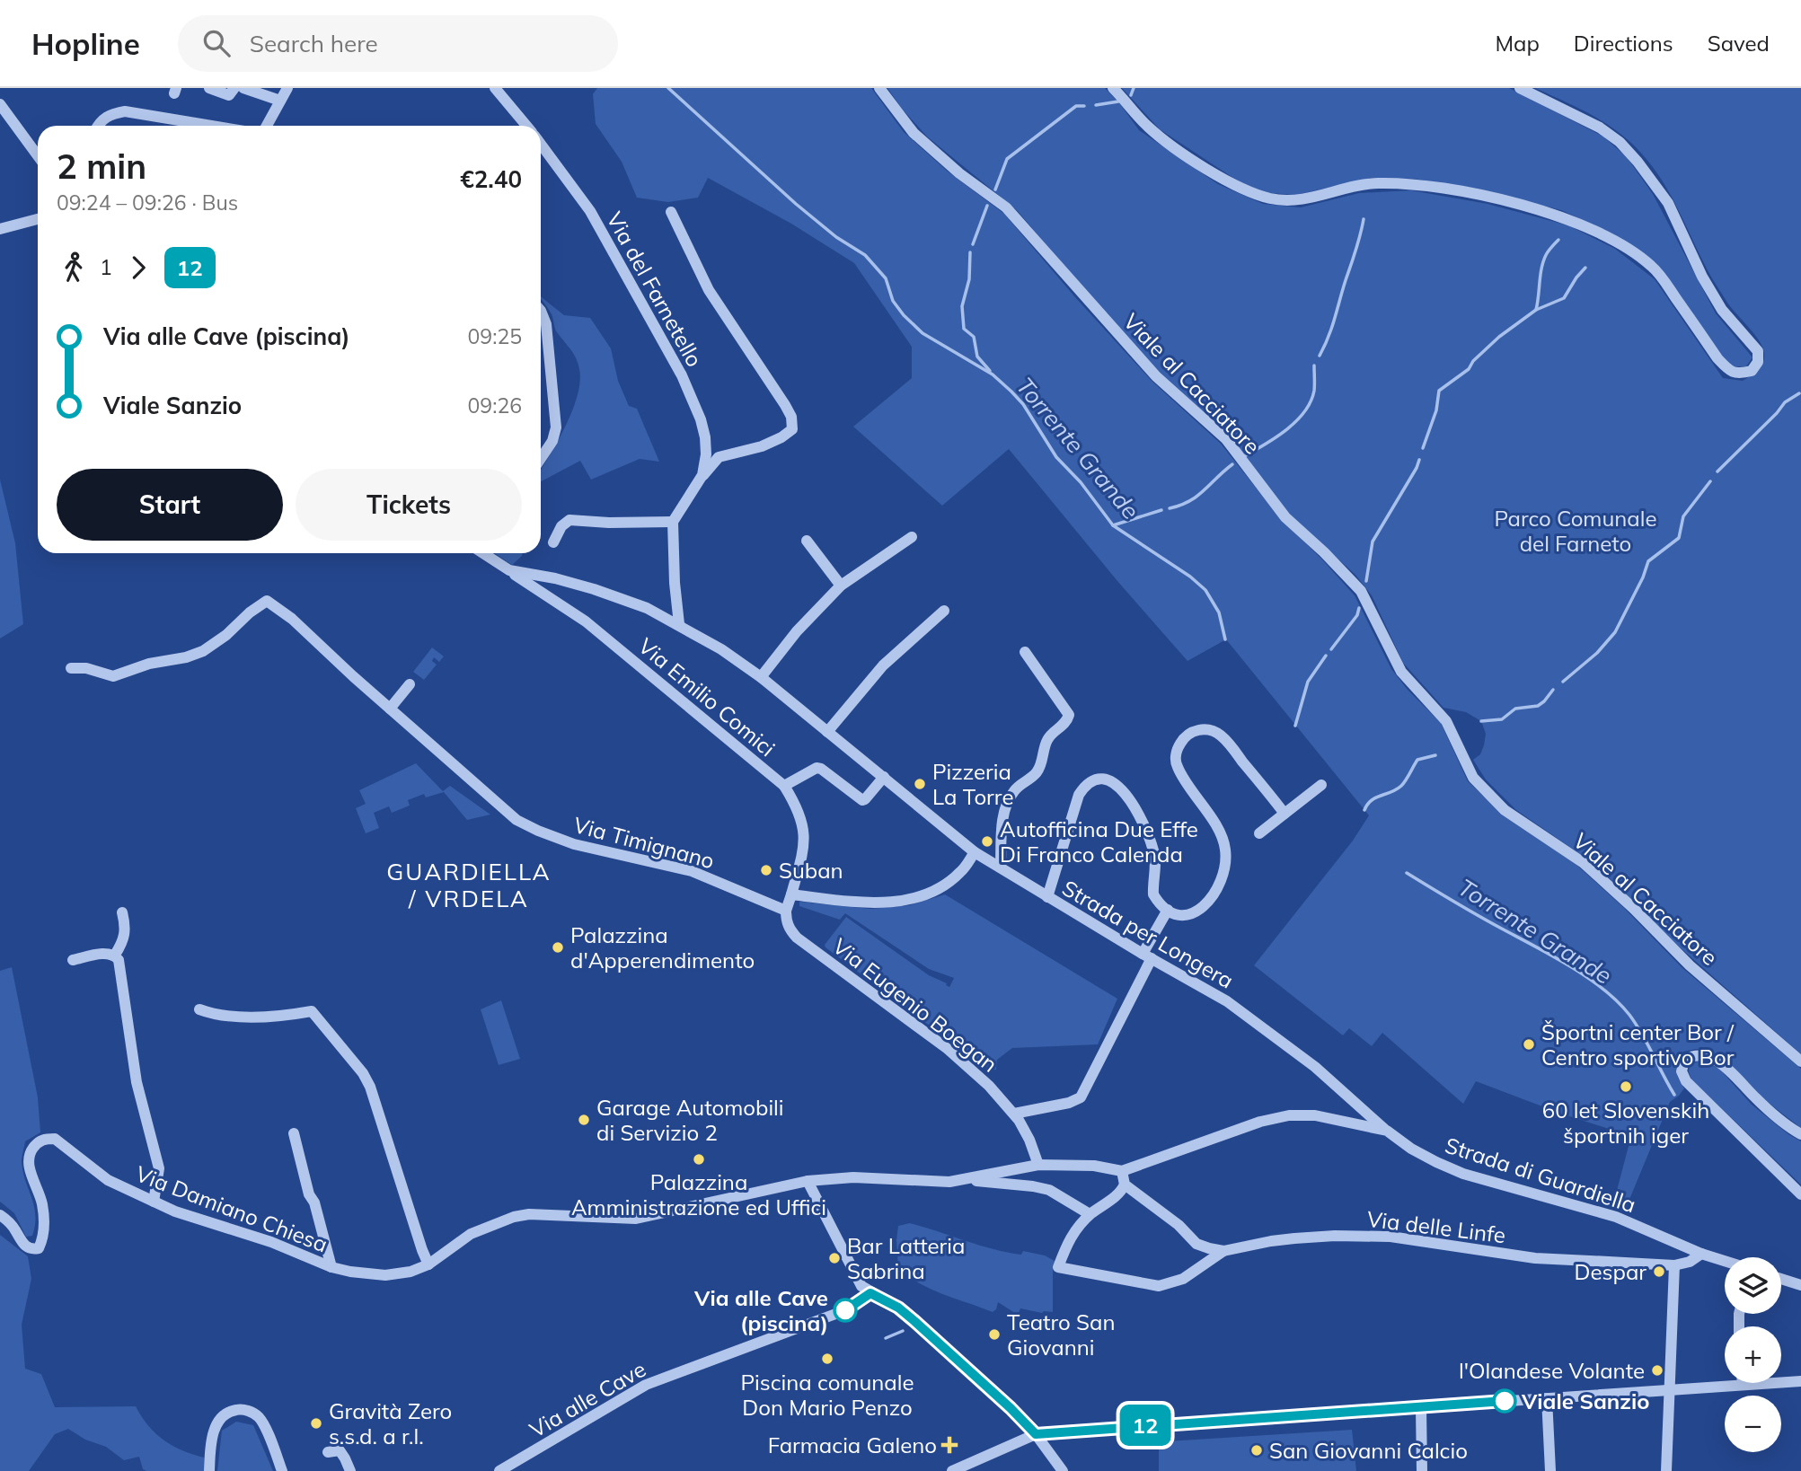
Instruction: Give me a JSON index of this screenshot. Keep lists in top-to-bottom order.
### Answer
{
  "streets": {
    "street": [
      "Via del Farnetello",
      "Viale al Cacciatore",
      "Via Emilio Comici",
      "Via Timignano",
      "Strada per Longera",
      "Via Eugenio Boegan",
      "Strada di Guardiella",
      "Via Damiano Chiesa",
      "Via delle Linfe",
      "Via alle Cave"
    ]
  },
  "crossings": [
    ["Via Emilio Comici", "Strada per Longera"],
    ["Via Timignano", "Via Eugenio Boegan"],
    ["Strada per Longera", "Strada di Guardiella"],
    ["Strada di Guardiella", "Via delle Linfe"]
  ],
  "districts": ["GUARDIELLA / VRDELA"],
  "water": ["Torrente Grande"],
  "parks": ["Parco Comunale del Farneto"],
  "places": {
    "other": [
      "Pizzeria La Torre",
      "Autofficina Due Effe Di Franco Calenda",
      "Suban",
      "Palazzina d'Apperendimento",
      "Športni center Bor / Centro sportivo Bor",
      "60 let Slovenskih športnih iger",
      "Garage Automobili di Servizio 2",
      "Palazzina Amministrazione ed Uffici",
      "Bar Latteria Sabrina",
      "Despar",
      "Via alle Cave (piscina)",
      "Teatro San Giovanni",
      "Piscina comunale Don Mario Penzo",
      "l'Olandese Volante",
      "Viale Sanzio",
      "Gravità Zero s.s.d. a r.l.",
      "San Giovanni Calcio"
    ],
    "health": ["Farmacia Galeno"]
  },
  "lines": ["bus line 12"],
  "page": {
    "header": "Hopline",
    "search": "Search here",
    "nav": ["Map", "Directions", "Saved"],
    "on_map": "12",
    "heading": ["2 min", "09:24 – 09:26 · Bus", "€2.40"],
    "legs": ["1", "12"],
    "list": [
      {
        "name": "Via alle Cave (piscina)",
        "value": "09:25"
      },
      {
        "name": "Viale Sanzio",
        "value": "09:26"
      }
    ],
    "buttons": ["Start", "Tickets"],
    "map_buttons": ["+", "−"]
  }
}
